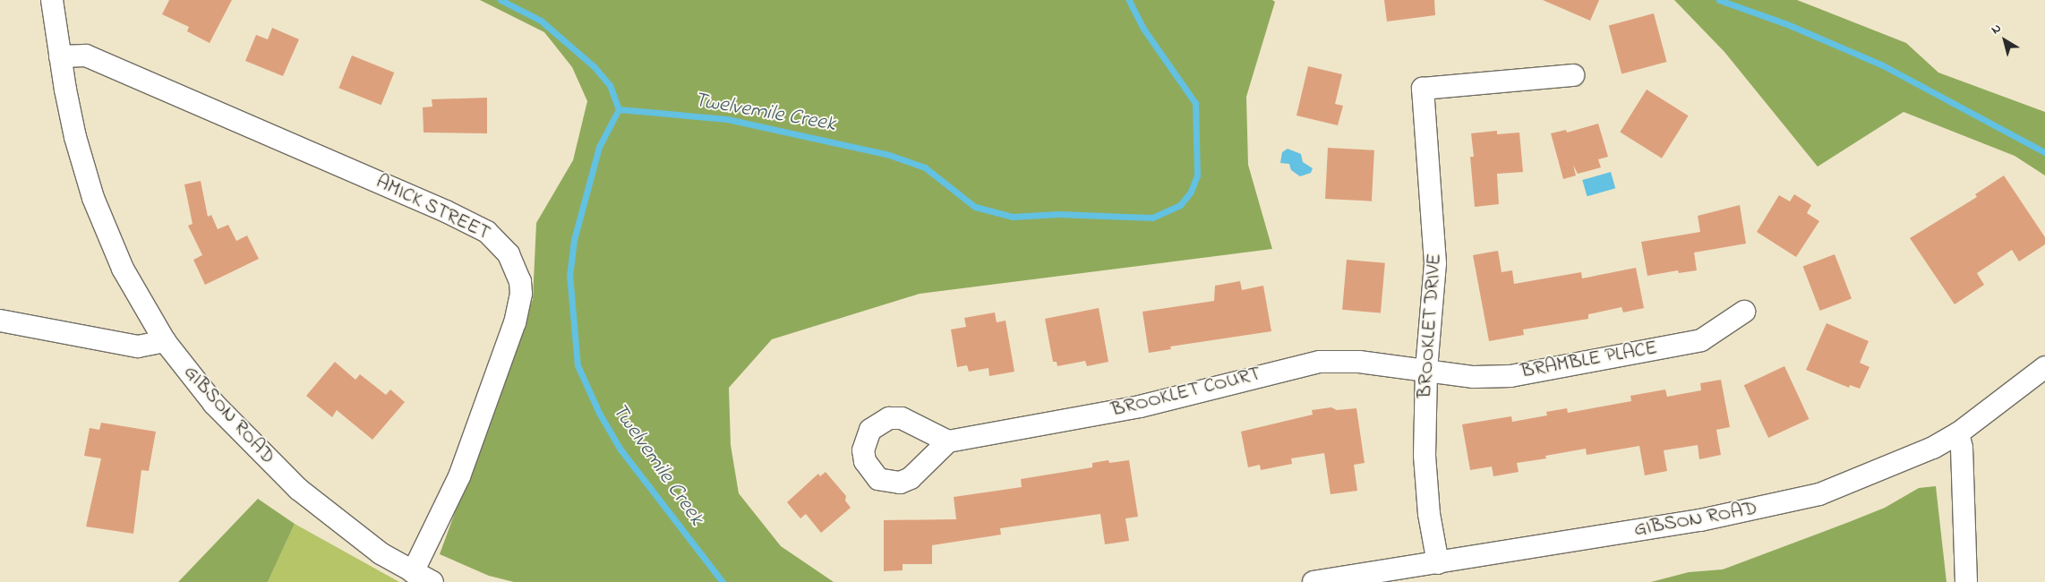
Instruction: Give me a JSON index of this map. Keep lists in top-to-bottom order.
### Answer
{
  "streets": {
    "street": [
      "AMICK STREET",
      "BROOKLET DRIVE",
      "BRAMBLE PLACE",
      "BROOKLET COURT",
      "GIBSON ROAD"
    ]
  },
  "crossings": [
    ["AMICK STREET", "GIBSON ROAD"],
    ["BROOKLET DRIVE", "BRAMBLE PLACE"],
    ["BROOKLET DRIVE", "BROOKLET COURT"],
    ["BROOKLET DRIVE", "GIBSON ROAD"],
    ["BRAMBLE PLACE", "BROOKLET COURT"]
  ],
  "water": ["Twelvemile Creek"],
  "north": "top left"
}
